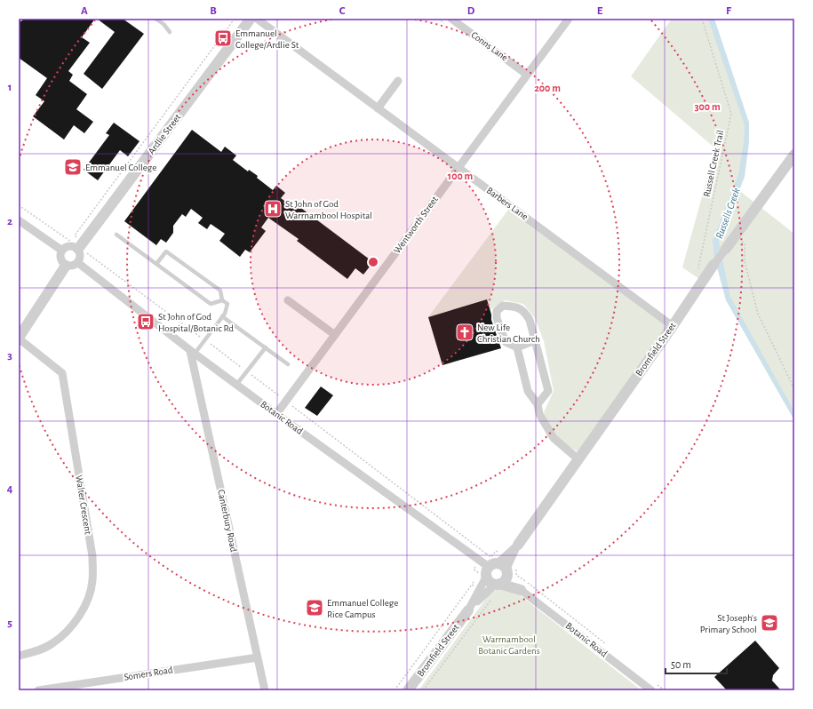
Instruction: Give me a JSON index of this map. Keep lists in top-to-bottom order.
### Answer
{
  "streets": {
    "street": [
      "Conns Lane",
      "Ardlie Street",
      "Barbers Lane",
      "Wentworth Street",
      "Bromfield Street",
      "Botanic Road",
      "Walter Crescent",
      "Canterbury Road",
      "Somers Road"
    ],
    "path": ["Russell Creek Trail"]
  },
  "crossings": [
    ["Conns Lane", "Wentworth Street"],
    ["Ardlie Street", "Botanic Road"],
    ["Barbers Lane", "Wentworth Street"],
    ["Barbers Lane", "Bromfield Street"],
    ["Wentworth Street", "Botanic Road"],
    ["Bromfield Street", "Botanic Road"],
    ["Botanic Road", "Canterbury Road"],
    ["Canterbury Road", "Somers Road"]
  ],
  "water": ["Russells Creek"],
  "parks": ["Warrnambool Botanic Gardens"],
  "places": {
    "bus stop": ["Emmanuel College/Ardlie St", "St John of God Hospital/Botanic Rd"],
    "school or university": ["Emmanuel College", "Emmanuel College Rice Campus", "St Joseph's Primary School"],
    "hospital": ["St John of God Warrnambool Hospital"],
    "church": ["New Life Christian Church"]
  },
  "scale_bar": "50 m",
  "grid": {
    "columns": [
      "A",
      "B",
      "C",
      "D",
      "E",
      "F"
    ],
    "rows": [
      "1",
      "2",
      "3",
      "4",
      "5"
    ]
  },
  "rings": ["200 m", "300 m", "100 m"]
}
